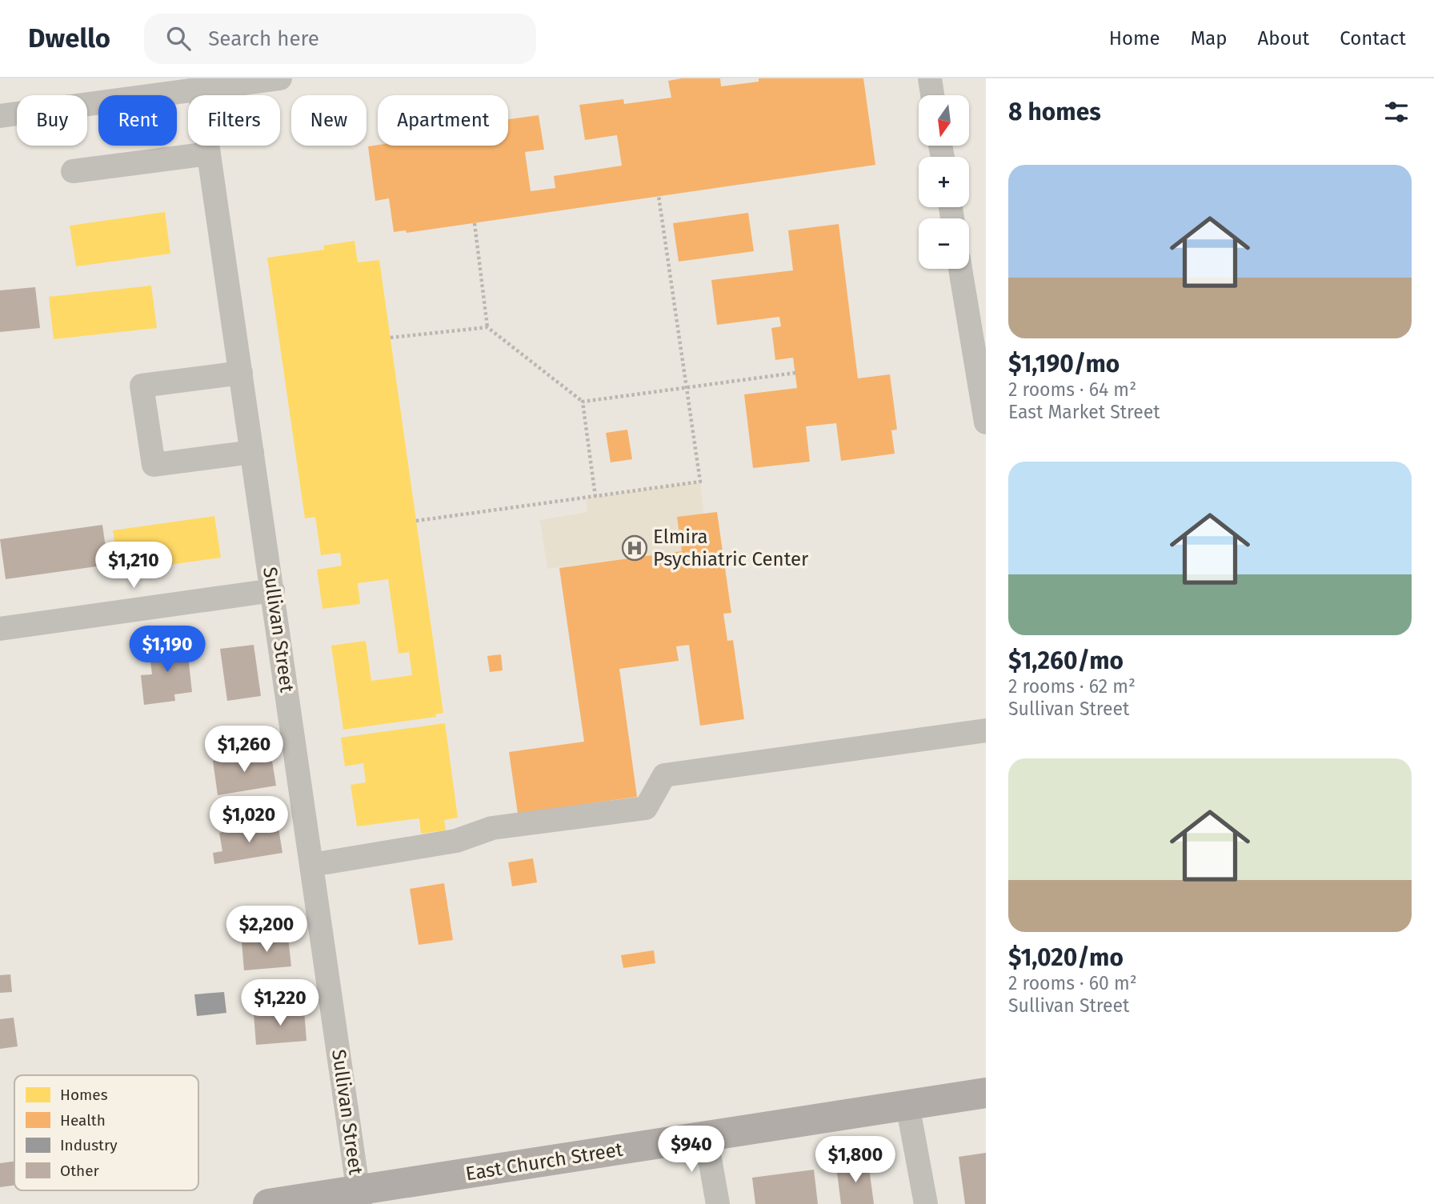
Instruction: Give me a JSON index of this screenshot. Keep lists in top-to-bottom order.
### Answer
{
  "streets": {
    "main road": ["East Church Street"],
    "street": ["Sullivan Street"]
  },
  "crossings": [
    ["Sullivan Street", "East Church Street"]
  ],
  "places": {
    "hospital": ["Elmira Psychiatric Center"]
  },
  "legend": [
    "Homes",
    "Health",
    "Industry",
    "Other"
  ],
  "north": "bottom",
  "page": {
    "header": "Dwello",
    "search": "Search here",
    "nav": [
      "Home",
      "Map",
      "About",
      "Contact"
    ],
    "heading": "8 homes",
    "map_buttons": ["+", "−"],
    "chip": [
      "Buy",
      "Rent",
      "Filters",
      "New",
      "Apartment"
    ],
    "list": [
      {
        "name": "$1,190/mo",
        "note": "2 rooms · 64 m² · East Market Street"
      },
      {
        "name": "$1,260/mo",
        "note": "2 rooms · 62 m² · Sullivan Street"
      },
      {
        "name": "$1,020/mo",
        "note": "2 rooms · 60 m² · Sullivan Street"
      }
    ],
    "price": [
      "$1,210",
      "$1,190",
      "$1,260",
      "$1,020",
      "$2,200",
      "$1,220",
      "$940",
      "$1,800"
    ]
  }
}
